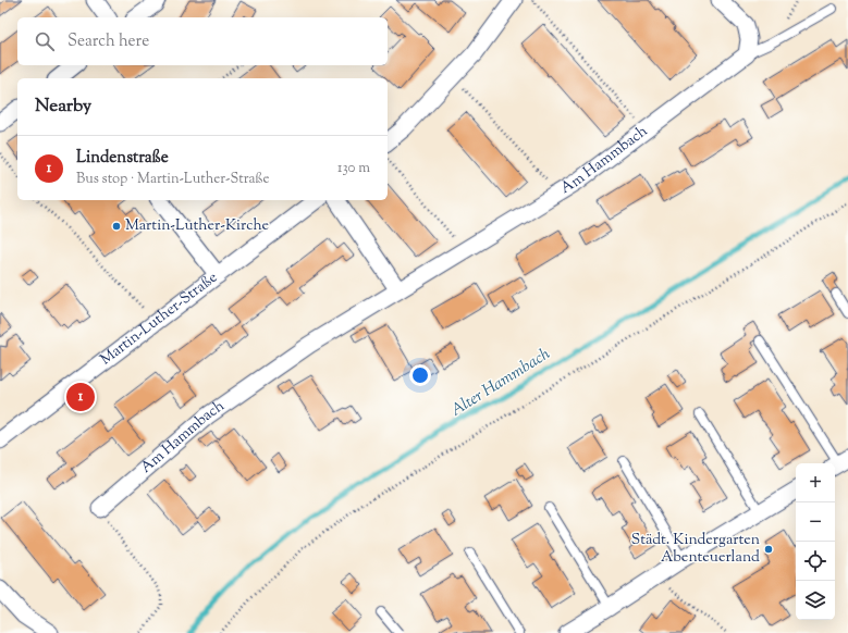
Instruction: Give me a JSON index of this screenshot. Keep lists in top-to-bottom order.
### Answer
{
  "streets": {
    "street": ["Am Hammbach", "Martin-Luther-Straße"]
  },
  "water": ["Alter Hammbach"],
  "places": ["Martin-Luther-Kirche", "Städt. Kindergarten Abenteuerland"],
  "page": {
    "search": "Search here",
    "heading": "Nearby",
    "list": [
      {
        "mark": "1",
        "name": "Lindenstraße",
        "note": "Bus stop · Martin-Luther-Straße",
        "value": "130 m"
      }
    ],
    "pins": "1",
    "map_buttons": ["+", "−"]
  }
}
